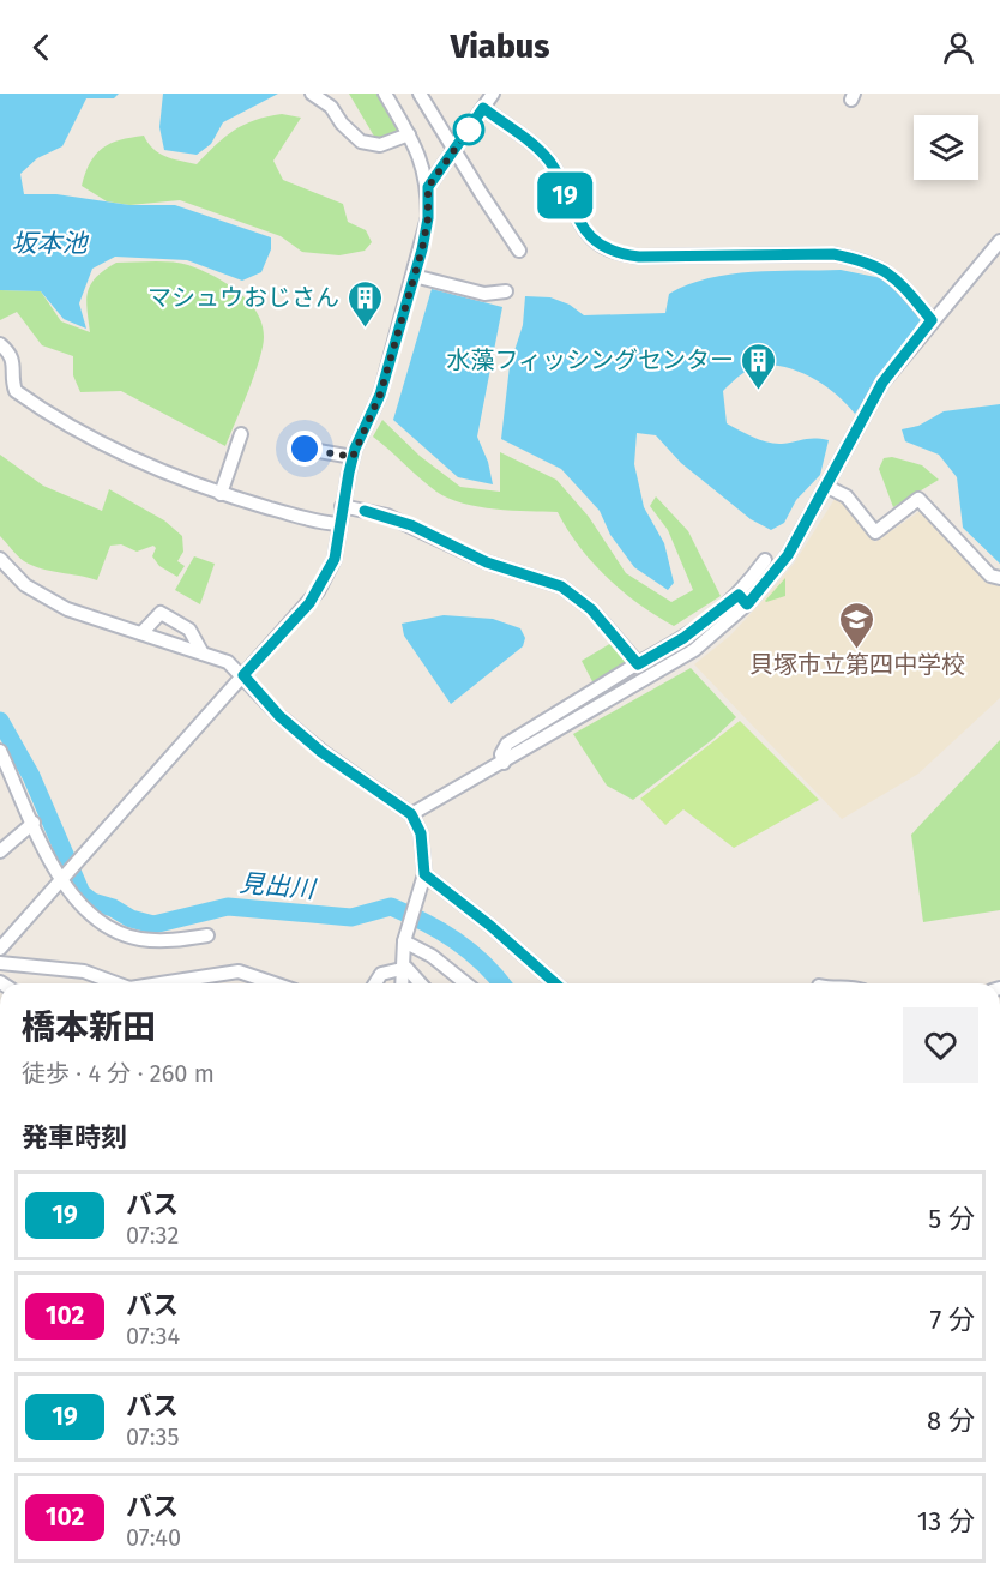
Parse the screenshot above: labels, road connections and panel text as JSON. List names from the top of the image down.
{
  "water": ["坂本池", "見出川"],
  "places": {
    "building": ["マシュウおじさん", "水藻フィッシングセンター"],
    "school or university": ["貝塚市立第四中学校"]
  },
  "lines": ["bus line 19"],
  "page": {
    "header": "Viabus",
    "on_map": "19",
    "heading": [
      ["橋本新田", "徒歩 · 4 分 · 260 m"],
      "発車時刻"
    ],
    "list": [
      {
        "mark": "19",
        "name": "バス",
        "note": "07:32",
        "value": "5 分"
      },
      {
        "mark": "102",
        "name": "バス",
        "note": "07:34",
        "value": "7 分"
      },
      {
        "mark": "19",
        "name": "バス",
        "note": "07:35",
        "value": "8 分"
      },
      {
        "mark": "102",
        "name": "バス",
        "note": "07:40",
        "value": "13 分"
      }
    ]
  }
}
